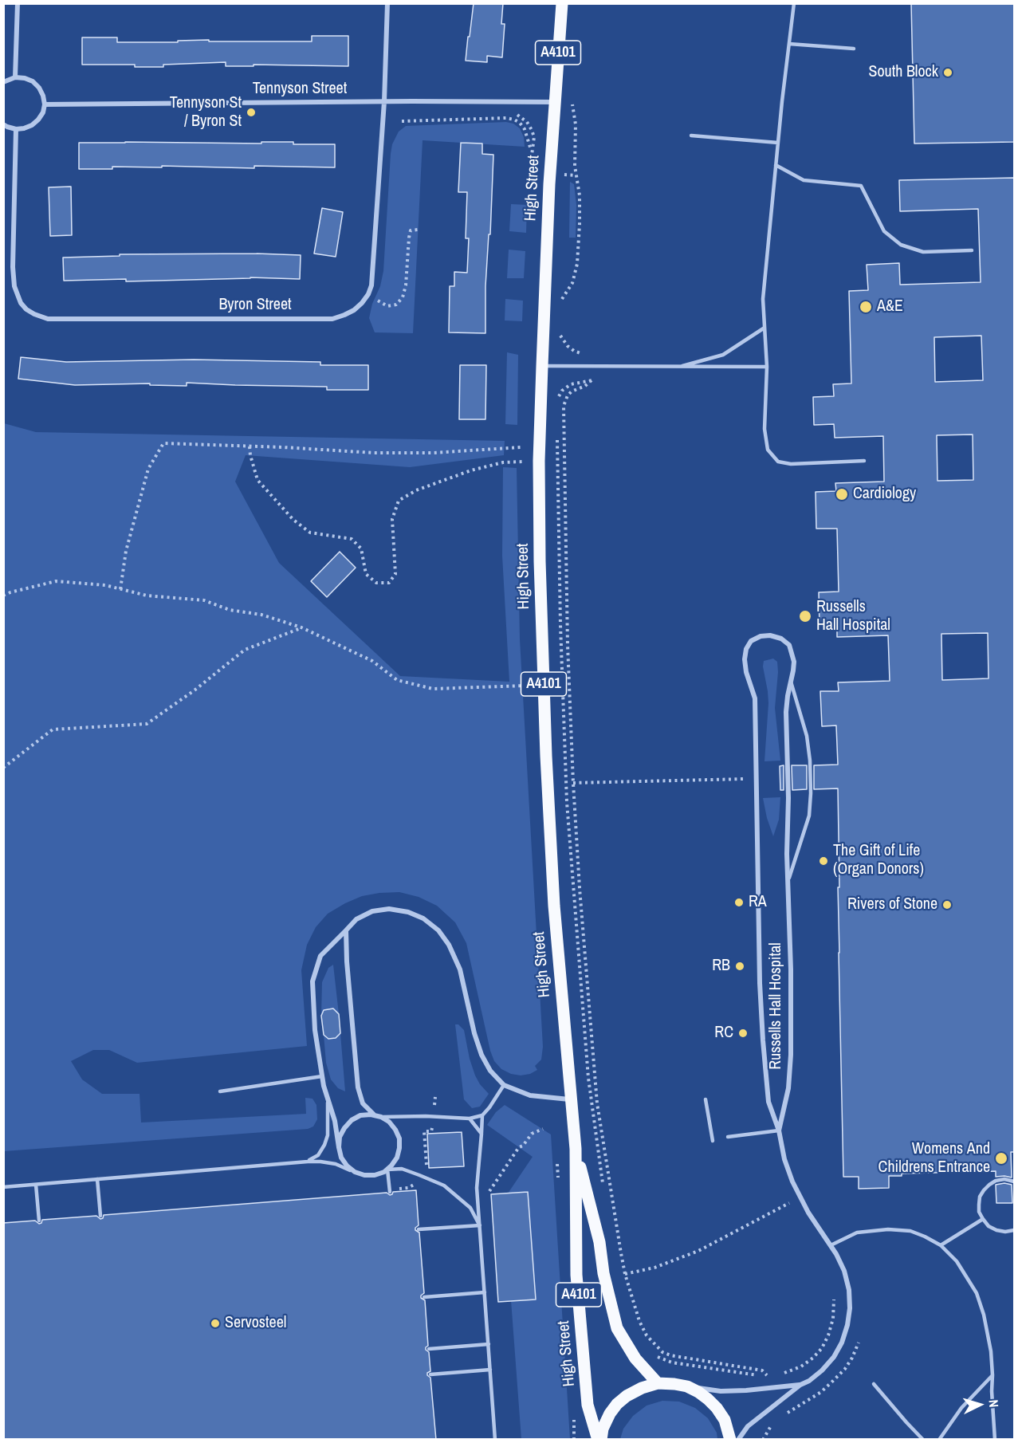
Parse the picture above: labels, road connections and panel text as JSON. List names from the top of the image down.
{
  "streets": {
    "main road": ["A4101", "High Street"],
    "street": ["Tennyson Street", "Byron Street", "Russells Hall Hospital"]
  },
  "crossings": [
    ["A4101", "High Street"],
    ["A4101", "Russells Hall Hospital"],
    ["Tennyson Street", "High Street"]
  ],
  "places": [
    "South Block",
    "Tennyson St / Byron St",
    "A&E",
    "Cardiology",
    "Russells Hall Hospital",
    "The Gift of Life (Organ Donors)",
    "RA",
    "Rivers of Stone",
    "RB",
    "RC",
    "Womens And Childrens Entrance",
    "Servosteel"
  ],
  "north": "right"
}
